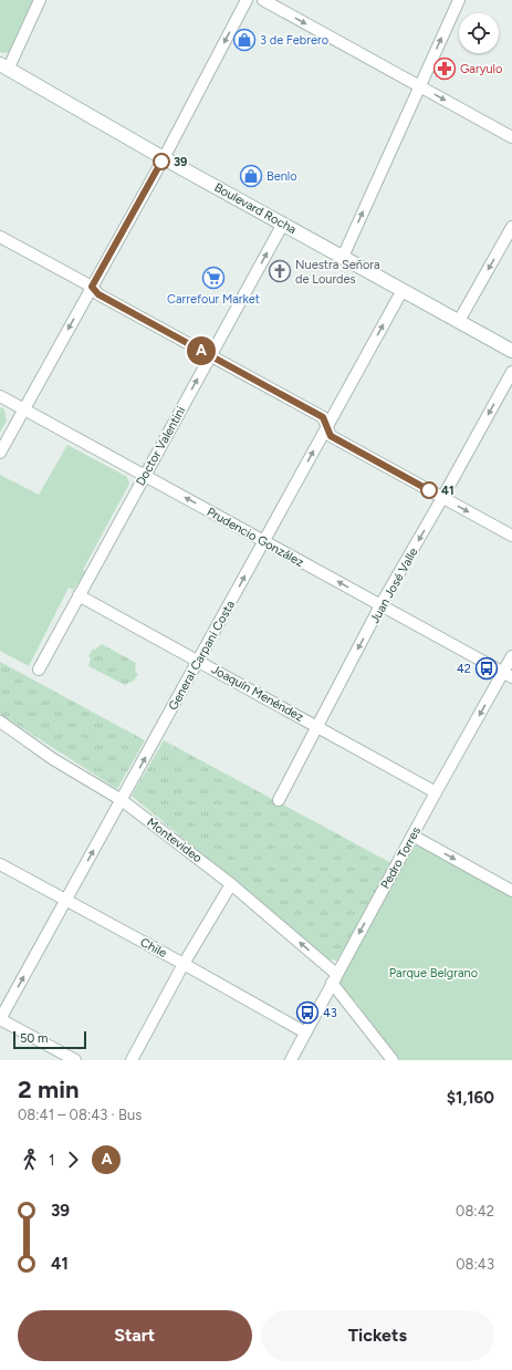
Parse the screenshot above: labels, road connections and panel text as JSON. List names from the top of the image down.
{
  "streets": {
    "main road": ["Boulevard Rocha"],
    "street": [
      "Doctor Valentini",
      "Prudencio González",
      "Juan José Valle",
      "General Carpani Costa",
      "Joaquín Menéndez",
      "Montevideo",
      "Pedro Torres",
      "Chile"
    ]
  },
  "crossings": [
    ["Boulevard Rocha", "Doctor Valentini"],
    ["Boulevard Rocha", "General Carpani Costa"],
    ["Doctor Valentini", "Prudencio González"],
    ["Doctor Valentini", "Joaquín Menéndez"],
    ["Prudencio González", "Juan José Valle"],
    ["Prudencio González", "General Carpani Costa"],
    ["Prudencio González", "Pedro Torres"],
    ["Juan José Valle", "Joaquín Menéndez"],
    ["General Carpani Costa", "Joaquín Menéndez"],
    ["General Carpani Costa", "Montevideo"],
    ["General Carpani Costa", "Chile"],
    ["Joaquín Menéndez", "Pedro Torres"],
    ["Montevideo", "Pedro Torres"],
    ["Pedro Torres", "Chile"]
  ],
  "one_way": [
    "Doctor Valentini",
    "Prudencio González",
    "Juan José Valle",
    "General Carpani Costa",
    "Pedro Torres"
  ],
  "parks": ["Parque Belgrano"],
  "places": {
    "shop": ["3 de Febrero", "Benlo"],
    "pharmacy": ["Garyulo"],
    "other": ["39", "41"],
    "church": ["Nuestra Señora de Lourdes"],
    "supermarket": ["Carrefour Market"],
    "bus stop": ["42", "43"]
  },
  "lines": ["bus line A"],
  "scale_bar": "50 m",
  "page": {
    "on_map": "A",
    "scale": "50 m",
    "heading": ["2 min", "08:41 – 08:43 · Bus", "$1,160"],
    "legs": ["1", "A"],
    "list": [
      {
        "name": "39",
        "value": "08:42"
      },
      {
        "name": "41",
        "value": "08:43"
      }
    ],
    "buttons": ["Start", "Tickets"]
  }
}
